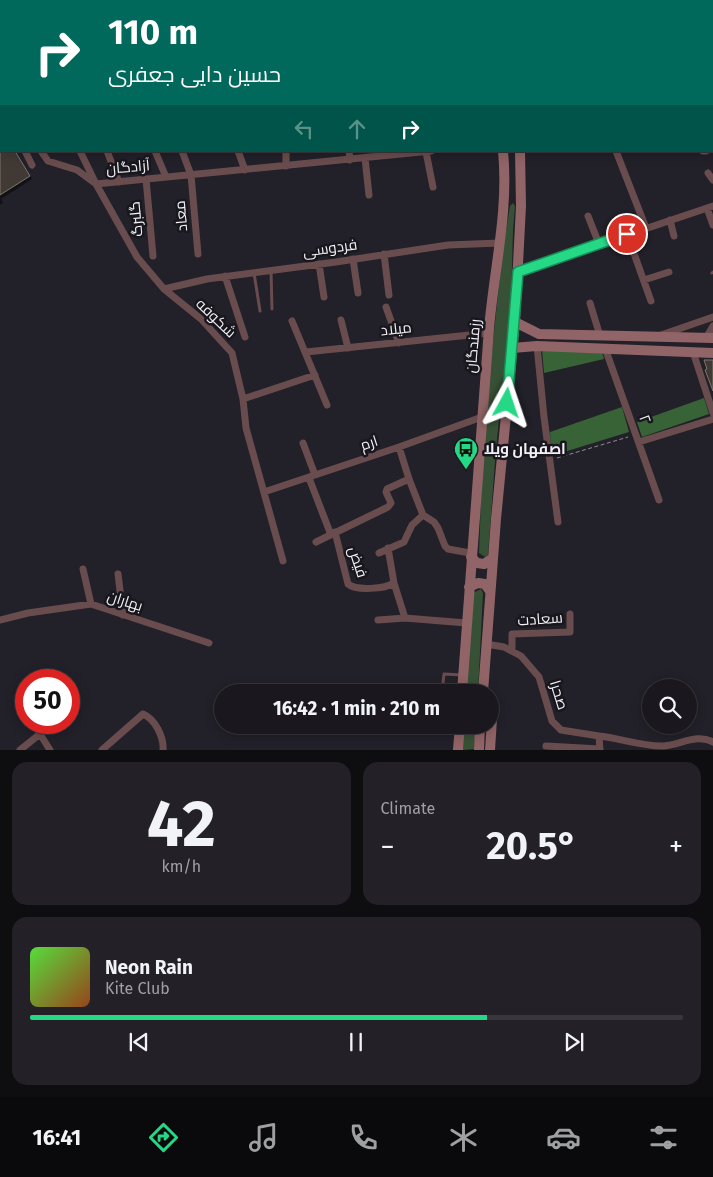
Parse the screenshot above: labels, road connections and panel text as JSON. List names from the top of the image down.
{
  "streets": {
    "main road": ["رزمندگان"],
    "street": [
      "آزادگان",
      "معاد",
      "گلبرگ",
      "فردوسی",
      "شکوفه",
      "میلاد",
      "۲",
      "ارم",
      "فیض",
      "بهاران",
      "سعادت",
      "صحرا"
    ]
  },
  "crossings": [
    ["آزادگان", "معاد"],
    ["آزادگان", "گلبرگ"],
    ["آزادگان", "شکوفه"],
    ["فردوسی", "شکوفه"],
    ["فردوسی", "رزمندگان"],
    ["شکوفه", "ارم"],
    ["میلاد", "رزمندگان"],
    ["رزمندگان", "ارم"],
    ["سعادت", "صحرا"]
  ],
  "places": {
    "bus stop": ["اصفهان ویلا"]
  },
  "page": {
    "turn": ["110 m", "حسین دایی جعفری"],
    "limit": "50",
    "trip": "16:42 · 1 min · 210 m",
    "tile": [
      ["42", "km/h"],
      "Climate"
    ],
    "heat": ["−", "20.5°", "+"],
    "song": ["Neon Rain", "Kite Club"],
    "tabs": "16:41"
  }
}
